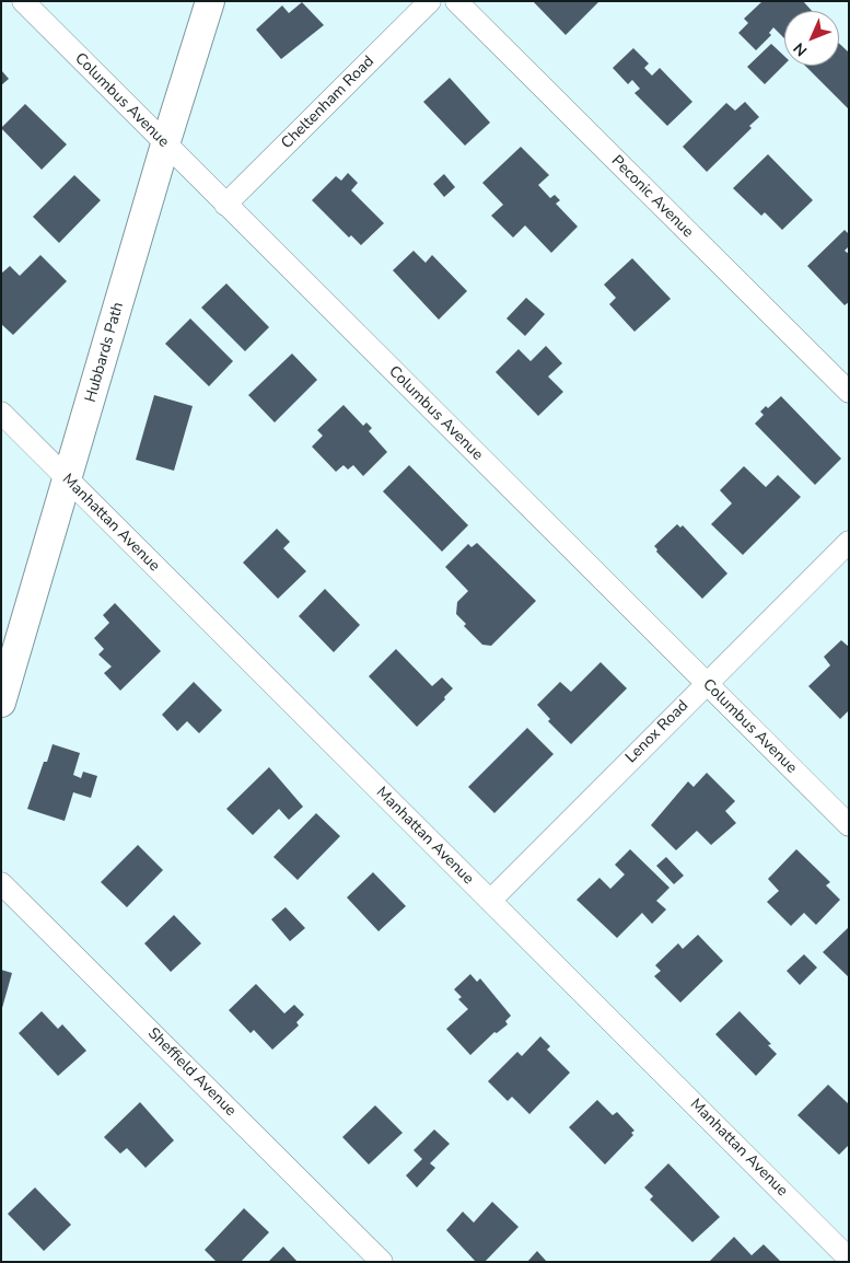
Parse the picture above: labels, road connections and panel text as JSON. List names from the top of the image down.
{
  "streets": {
    "street": [
      "Columbus Avenue",
      "Cheltenham Road",
      "Peconic Avenue",
      "Hubbards Path",
      "Manhattan Avenue",
      "Lenox Road",
      "Sheffield Avenue"
    ]
  },
  "crossings": [
    ["Columbus Avenue", "Cheltenham Road"],
    ["Columbus Avenue", "Hubbards Path"],
    ["Columbus Avenue", "Lenox Road"],
    ["Hubbards Path", "Manhattan Avenue"],
    ["Manhattan Avenue", "Lenox Road"]
  ],
  "north": "bottom left"
}
